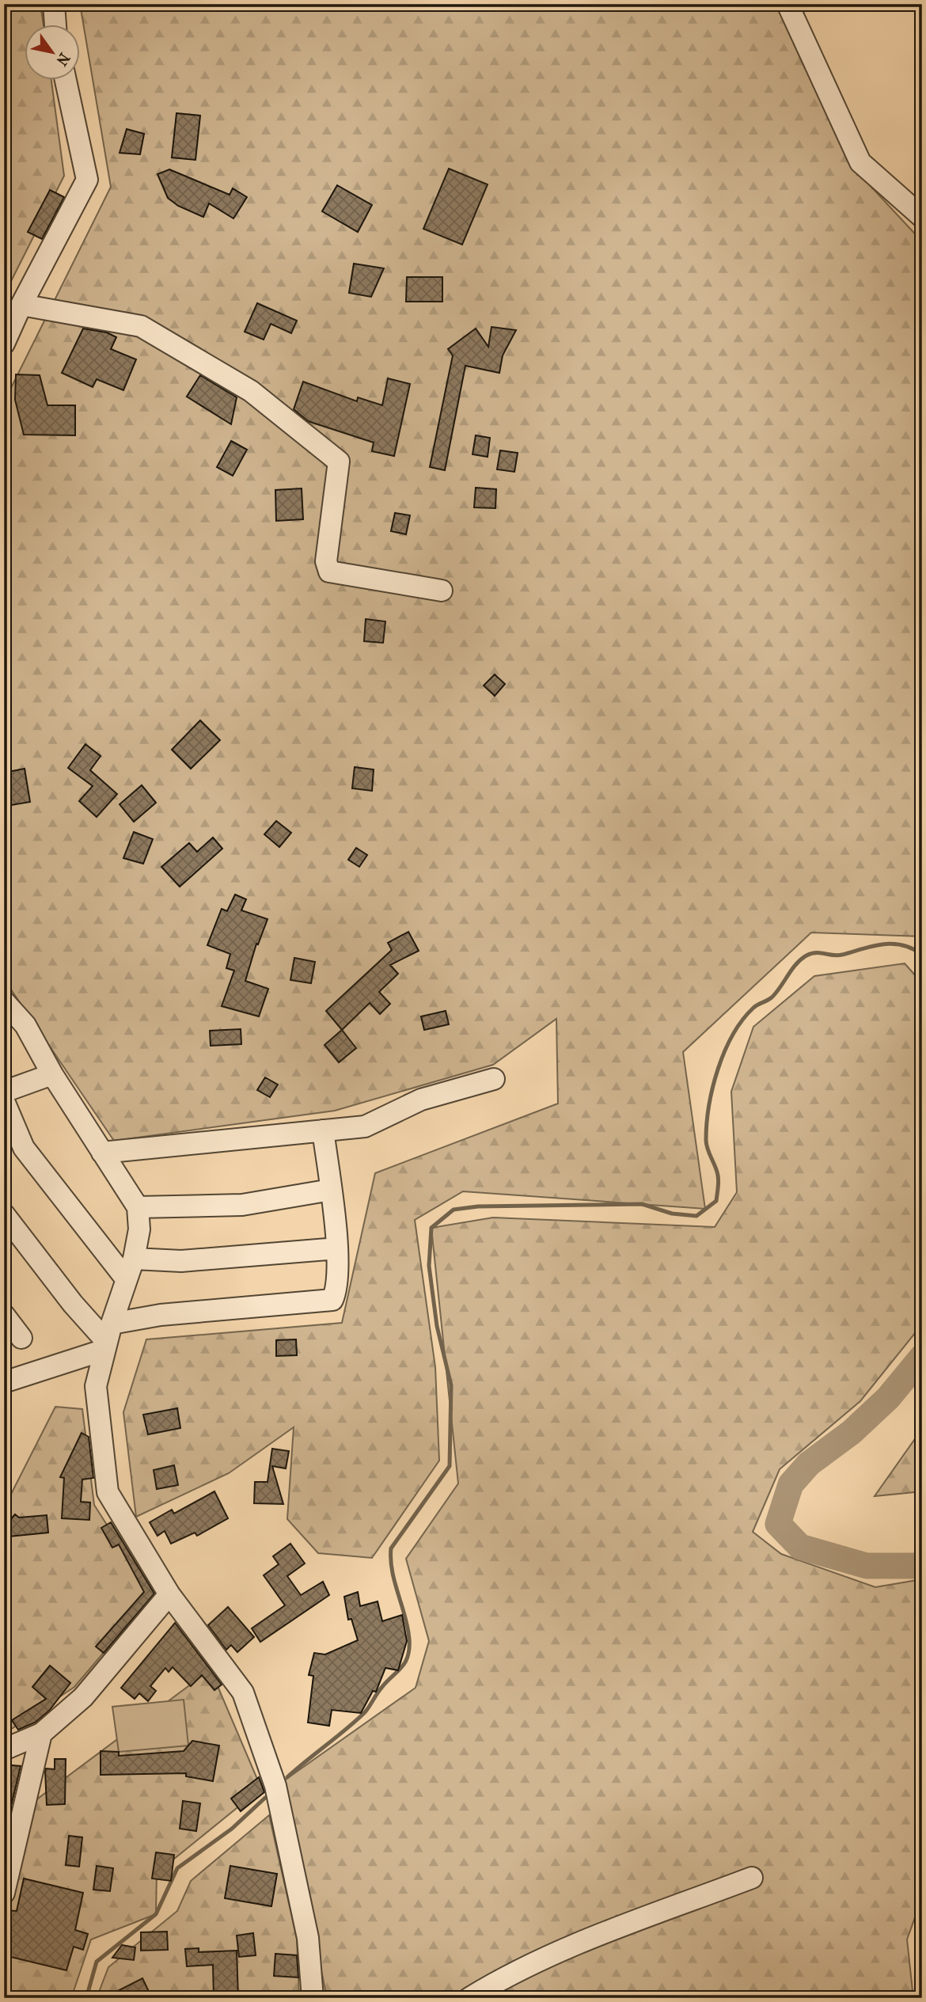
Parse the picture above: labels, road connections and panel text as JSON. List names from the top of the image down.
{
  "north": "bottom right"
}
